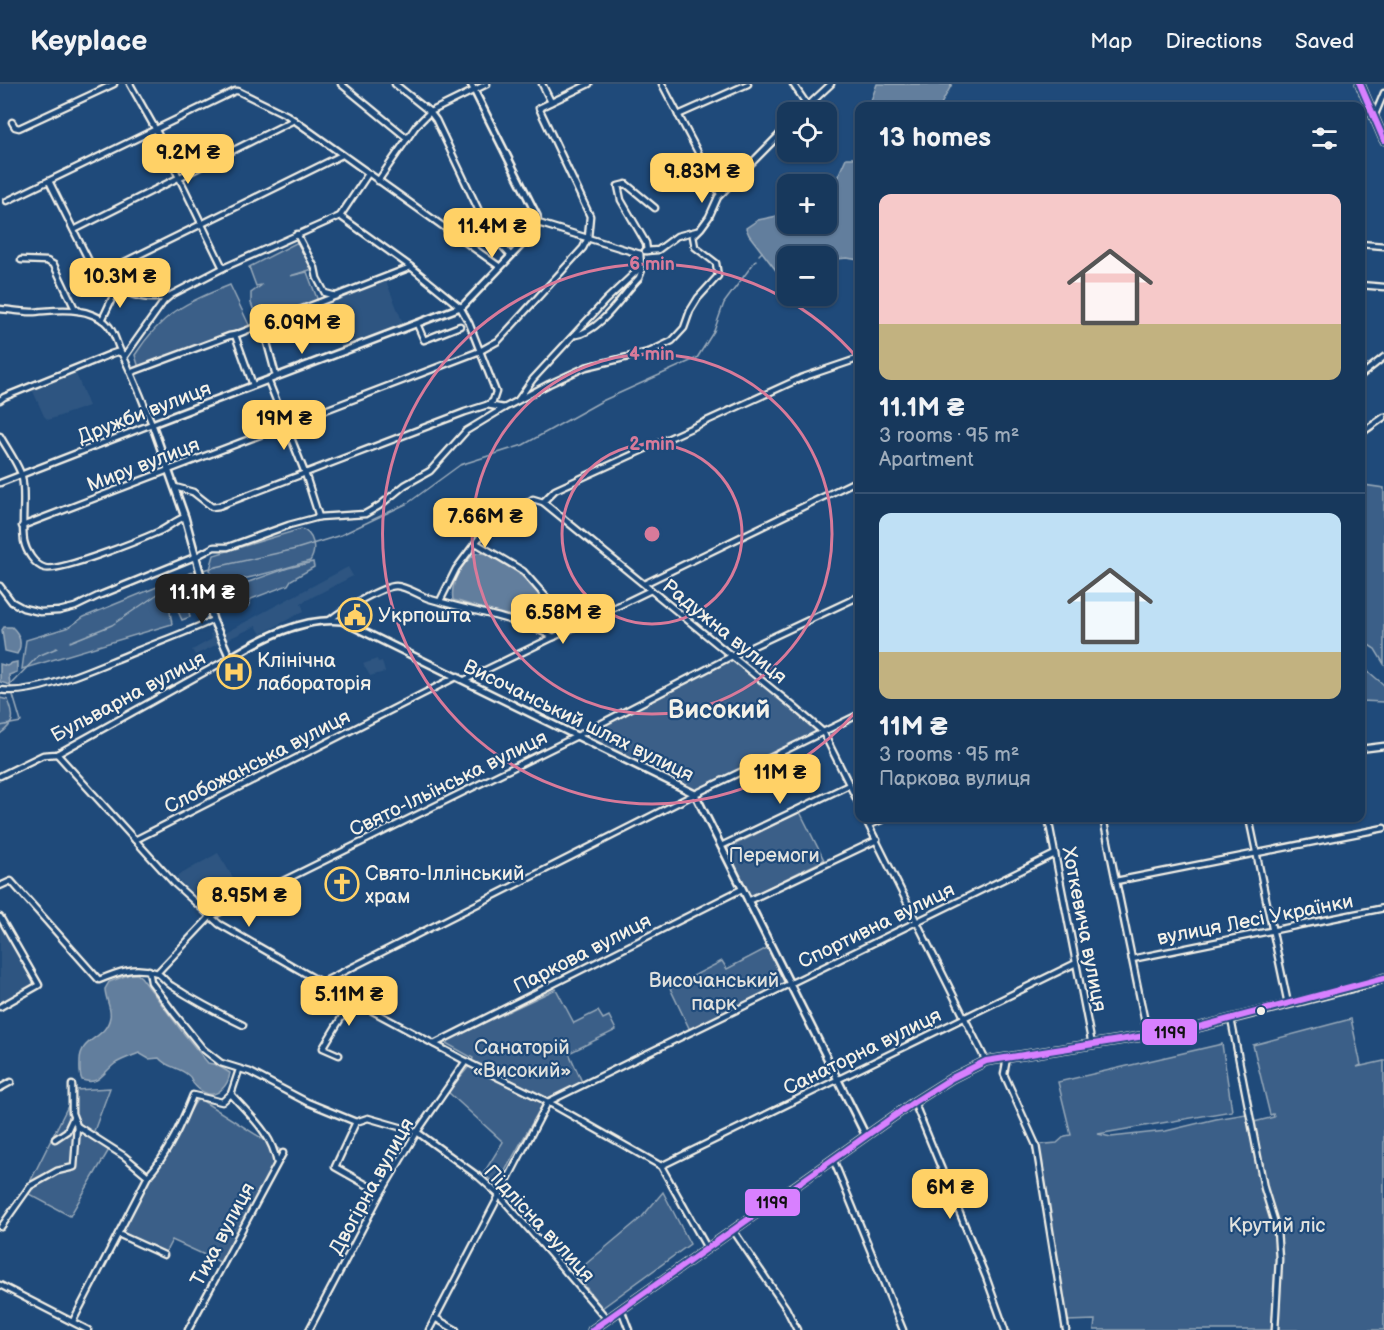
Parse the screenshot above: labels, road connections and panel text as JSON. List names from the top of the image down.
{
  "streets": {
    "street": [
      "Дружби вулиця",
      "Миру вулиця",
      "Радужна вулиця",
      "Бульварна вулиця",
      "Височанський шлях вулиця",
      "Слобожанська вулиця",
      "Свято-Ільїнська вулиця",
      "вулиця Лесі Українки",
      "Спортивна вулиця",
      "Хоткевича вулиця",
      "Паркова вулиця",
      "Санаторна вулиця",
      "Двогірна вулиця",
      "Підлісна вулиця",
      "Тиха вулиця"
    ]
  },
  "crossings": [
    ["Радужна вулиця", "Свято-Ільїнська вулиця"],
    ["Бульварна вулиця", "Височанський шлях вулиця"],
    ["Височанський шлях вулиця", "Слобожанська вулиця"],
    ["Височанський шлях вулиця", "Свято-Ільїнська вулиця"],
    ["Височанський шлях вулиця", "Спортивна вулиця"],
    ["Височанський шлях вулиця", "Паркова вулиця"],
    ["Височанський шлях вулиця", "Санаторна вулиця"],
    ["Спортивна вулиця", "Хоткевича вулиця"],
    ["Хоткевича вулиця", "Санаторна вулиця"],
    ["Двогірна вулиця", "Підлісна вулиця"]
  ],
  "districts": ["Високий"],
  "parks": [
    "Перемоги",
    "Височанський парк",
    "Санаторій «Високий»",
    "Крутий ліс"
  ],
  "places": {
    "public building": ["Укрпошта"],
    "hospital": ["Клінічна лабораторія"],
    "church": ["Свято-Іллінський храм"]
  },
  "lines": ["transit line 1199"],
  "page": {
    "header": "Keyplace",
    "nav": ["Map", "Directions", "Saved"],
    "map_buttons": ["+", "−"],
    "heading": "13 homes",
    "price": [
      "9.2M ₴",
      "9.83M ₴",
      "11.4M ₴",
      "10.3M ₴",
      "6.09M ₴",
      "19M ₴",
      "7.66M ₴",
      "11.1M ₴",
      "6.58M ₴",
      "11M ₴",
      "8.95M ₴",
      "5.11M ₴",
      "6M ₴"
    ],
    "list": [
      {
        "name": "11.1M ₴",
        "note": "3 rooms · 95 m² · Apartment"
      },
      {
        "name": "11M ₴",
        "note": "3 rooms · 95 m² · Паркова вулиця"
      }
    ]
  },
  "rings": ["6 min", "4 min", "2 min"]
}
